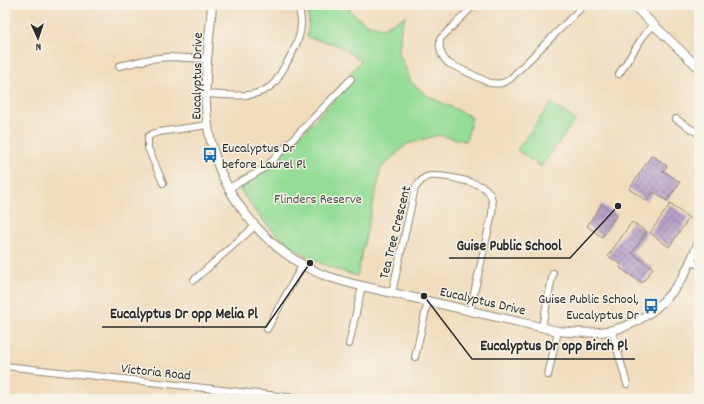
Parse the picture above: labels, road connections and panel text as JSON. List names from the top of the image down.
{
  "streets": {
    "street": ["Eucalyptus Drive", "Tea Tree Crescent", "Victoria Road"]
  },
  "crossings": [
    ["Eucalyptus Drive", "Tea Tree Crescent"]
  ],
  "parks": ["Flinders Reserve"],
  "places": {
    "bus stop": ["Eucalyptus Dr before Laurel Pl", "Guise Public School, Eucalyptus Dr"],
    "other": ["Guise Public School", "Eucalyptus Dr opp Melia Pl", "Eucalyptus Dr opp Birch Pl"]
  },
  "north": "bottom"
}
